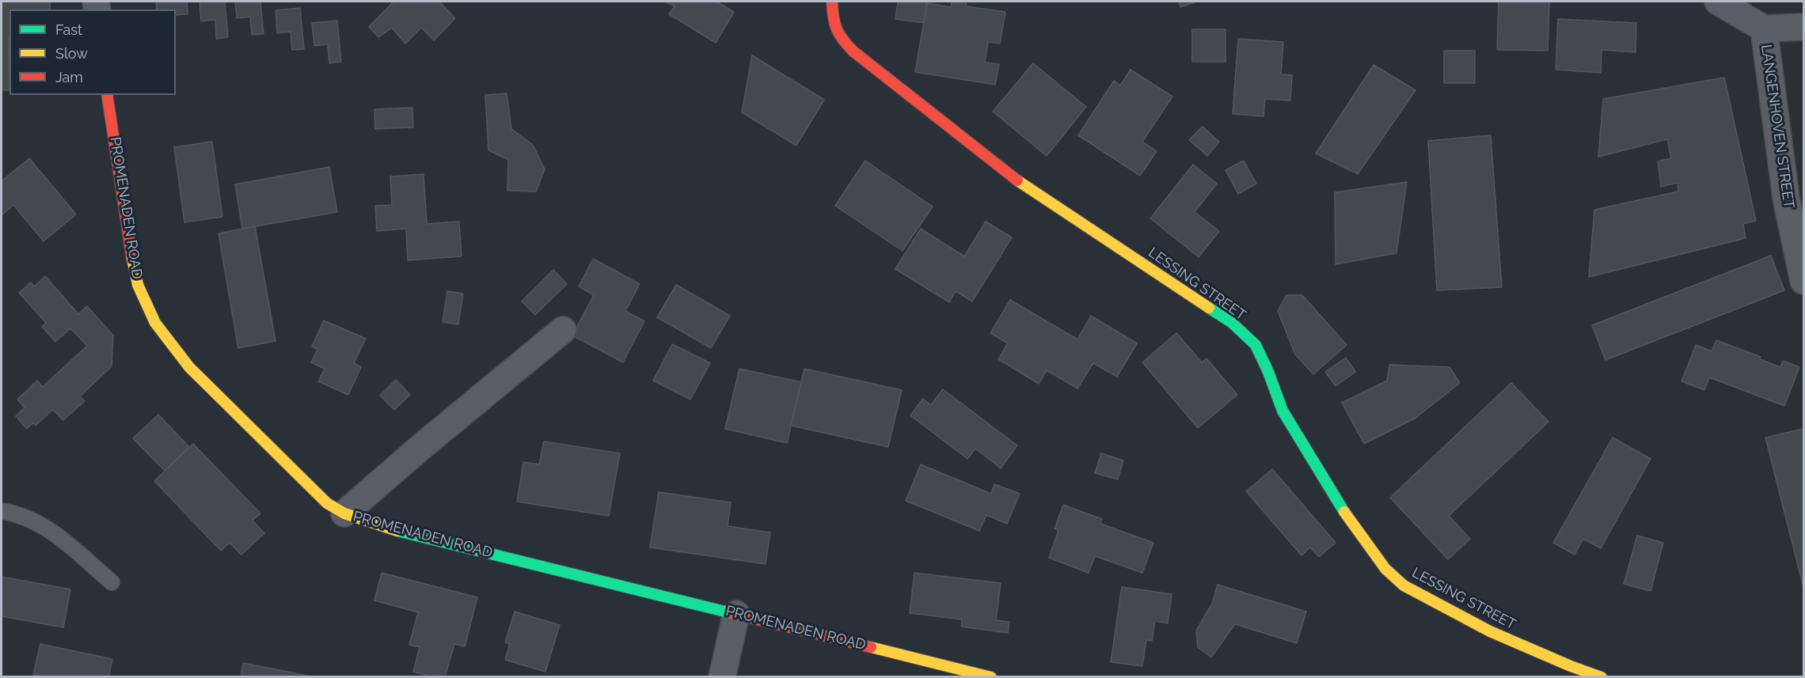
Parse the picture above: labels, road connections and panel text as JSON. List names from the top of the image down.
{
  "streets": {
    "street": ["LANGENHOVEN STREET", "PROMENADEN ROAD", "LESSING STREET"]
  },
  "legend": ["Fast", "Slow", "Jam"]
}
